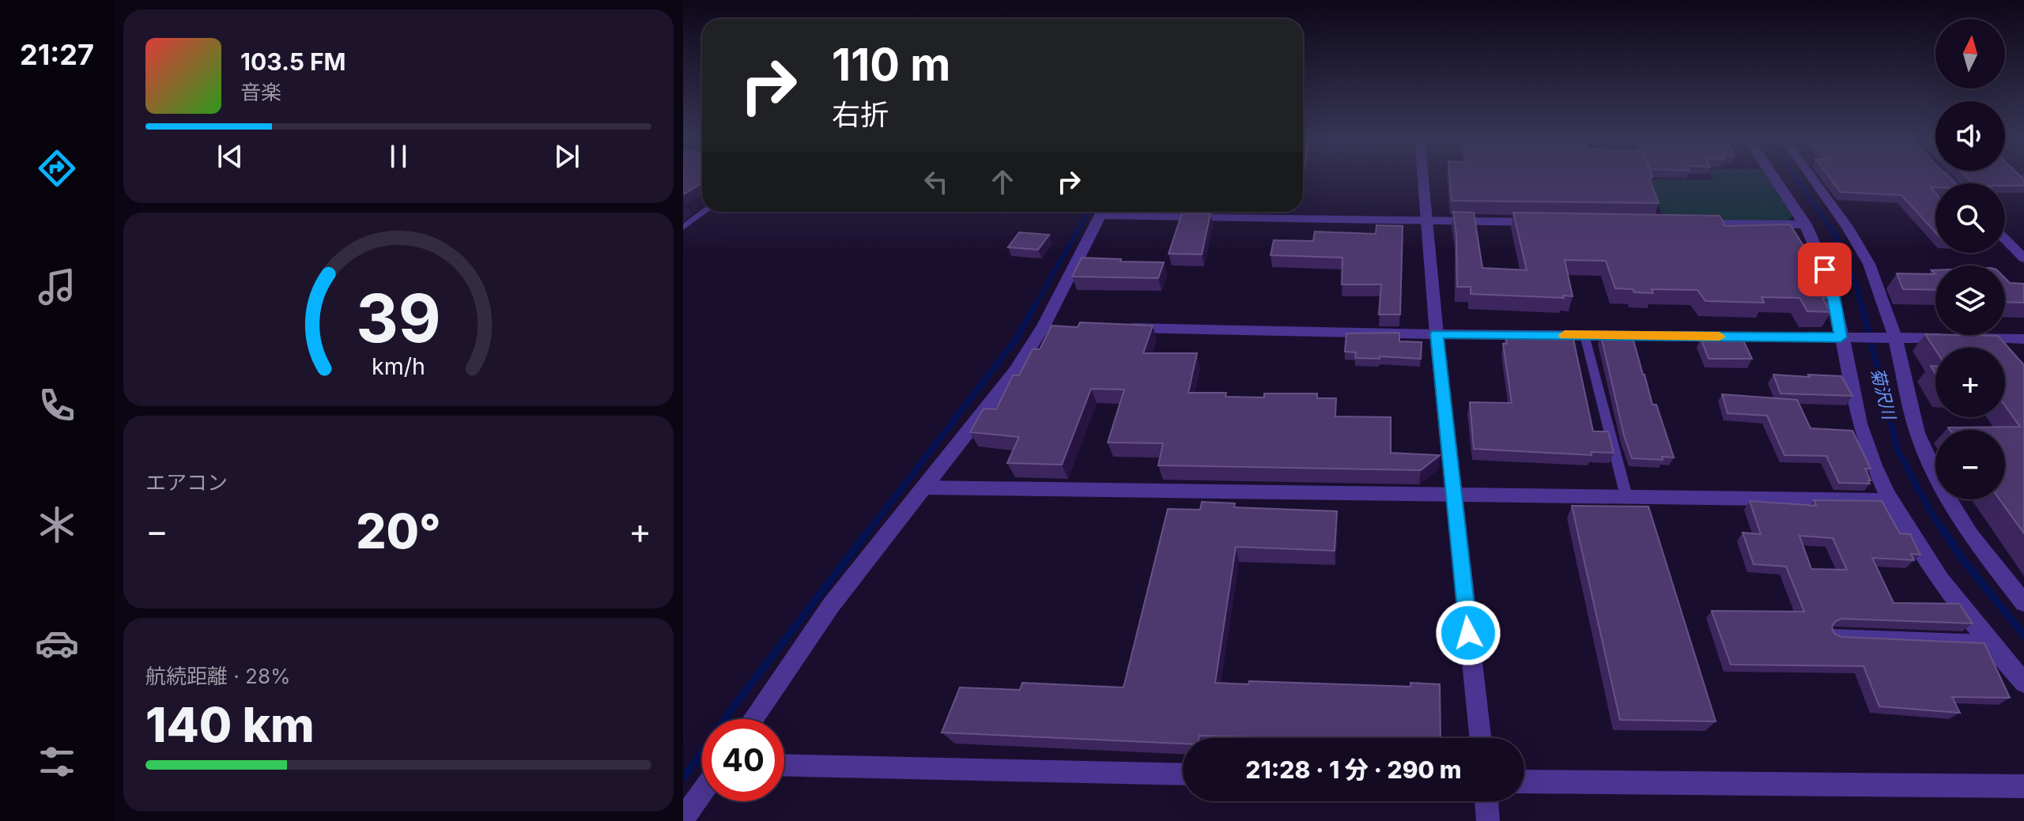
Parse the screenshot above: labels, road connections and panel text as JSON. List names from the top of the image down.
{
  "water": ["菊沢川"],
  "north": "top",
  "page": {
    "tabs": "21:27",
    "map_buttons": ["+", "−"],
    "turn": ["110 m", "右折"],
    "song": ["103.5 FM", "音楽"],
    "tile": [
      "エアコン",
      ["航続距離 · 28%", "140 km"]
    ],
    "heat": ["−", "20°", "+"],
    "limit": "40",
    "trip": "21:28 · 1 分 · 290 m",
    "gauge": ["39", "km/h"]
  }
}
